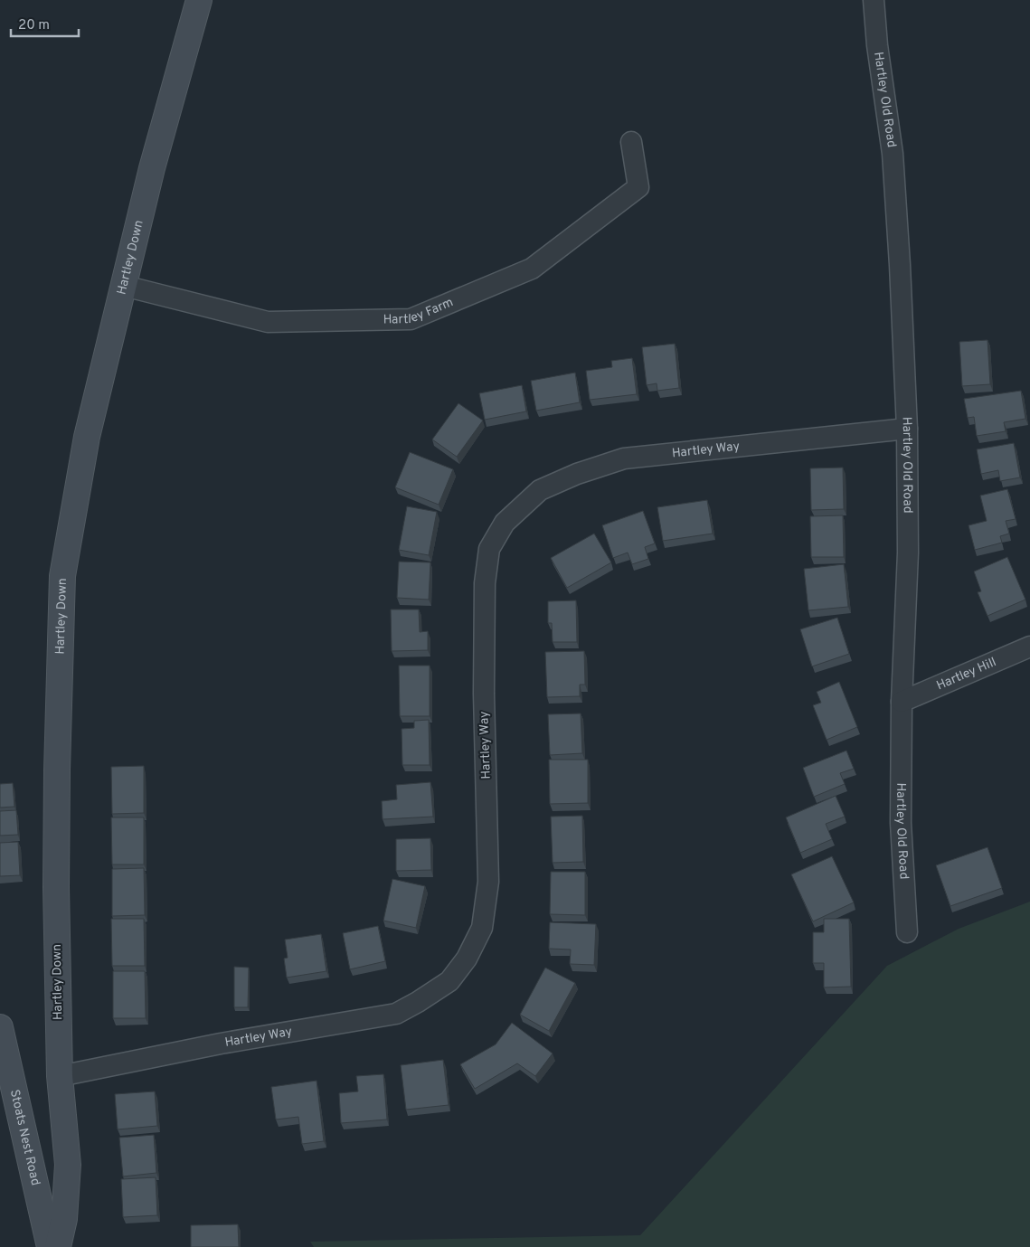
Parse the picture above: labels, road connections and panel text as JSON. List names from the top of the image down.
{
  "streets": {
    "street": [
      "Hartley Old Road",
      "Hartley Down",
      "Hartley Farm",
      "Hartley Way",
      "Hartley Hill",
      "Stoats Nest Road"
    ]
  },
  "crossings": [
    ["Hartley Old Road", "Hartley Way"],
    ["Hartley Old Road", "Hartley Hill"],
    ["Hartley Down", "Hartley Farm"],
    ["Hartley Down", "Hartley Way"]
  ],
  "scale_bar": "20 m"
}
